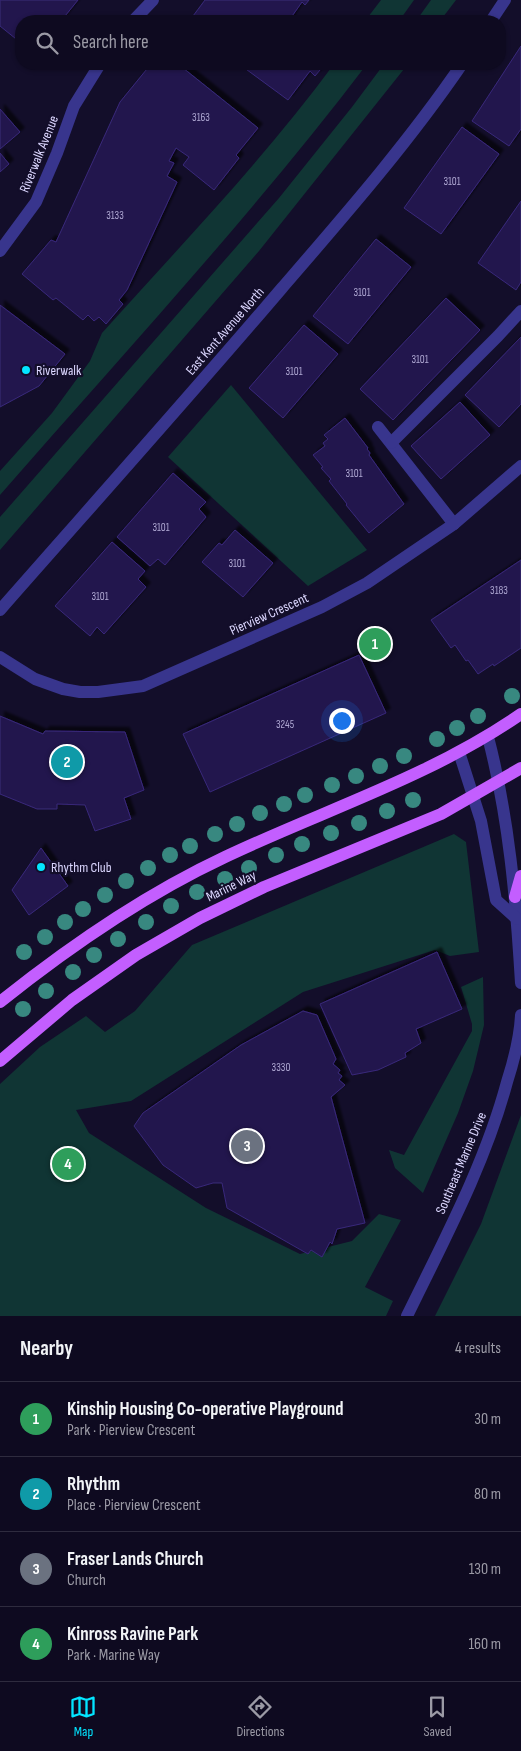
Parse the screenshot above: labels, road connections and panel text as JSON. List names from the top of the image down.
{
  "streets": {
    "main road": ["Marine Way"],
    "street": [
      "Riverwalk Avenue",
      "East Kent Avenue North",
      "Pierview Crescent",
      "Southeast Marine Drive"
    ]
  },
  "places": ["Riverwalk", "Rhythm Club"],
  "house_numbers": [
    "3163",
    "3101",
    "3133",
    "3101",
    "3101",
    "3101",
    "3101",
    "3101",
    "3101",
    "3183",
    "3101",
    "3245",
    "3330"
  ],
  "page": {
    "search": "Search here",
    "pins": [
      "1",
      "2",
      "3",
      "4"
    ],
    "heading": ["Nearby", "4 results"],
    "list": [
      {
        "mark": "1",
        "name": "Kinship Housing Co-operative Playground",
        "note": "Park · Pierview Crescent",
        "value": "30 m"
      },
      {
        "mark": "2",
        "name": "Rhythm",
        "note": "Place · Pierview Crescent",
        "value": "80 m"
      },
      {
        "mark": "3",
        "name": "Fraser Lands Church",
        "note": "Church",
        "value": "130 m"
      },
      {
        "mark": "4",
        "name": "Kinross Ravine Park",
        "note": "Park · Marine Way",
        "value": "160 m"
      }
    ],
    "nav": ["Map", "Directions", "Saved"]
  }
}
